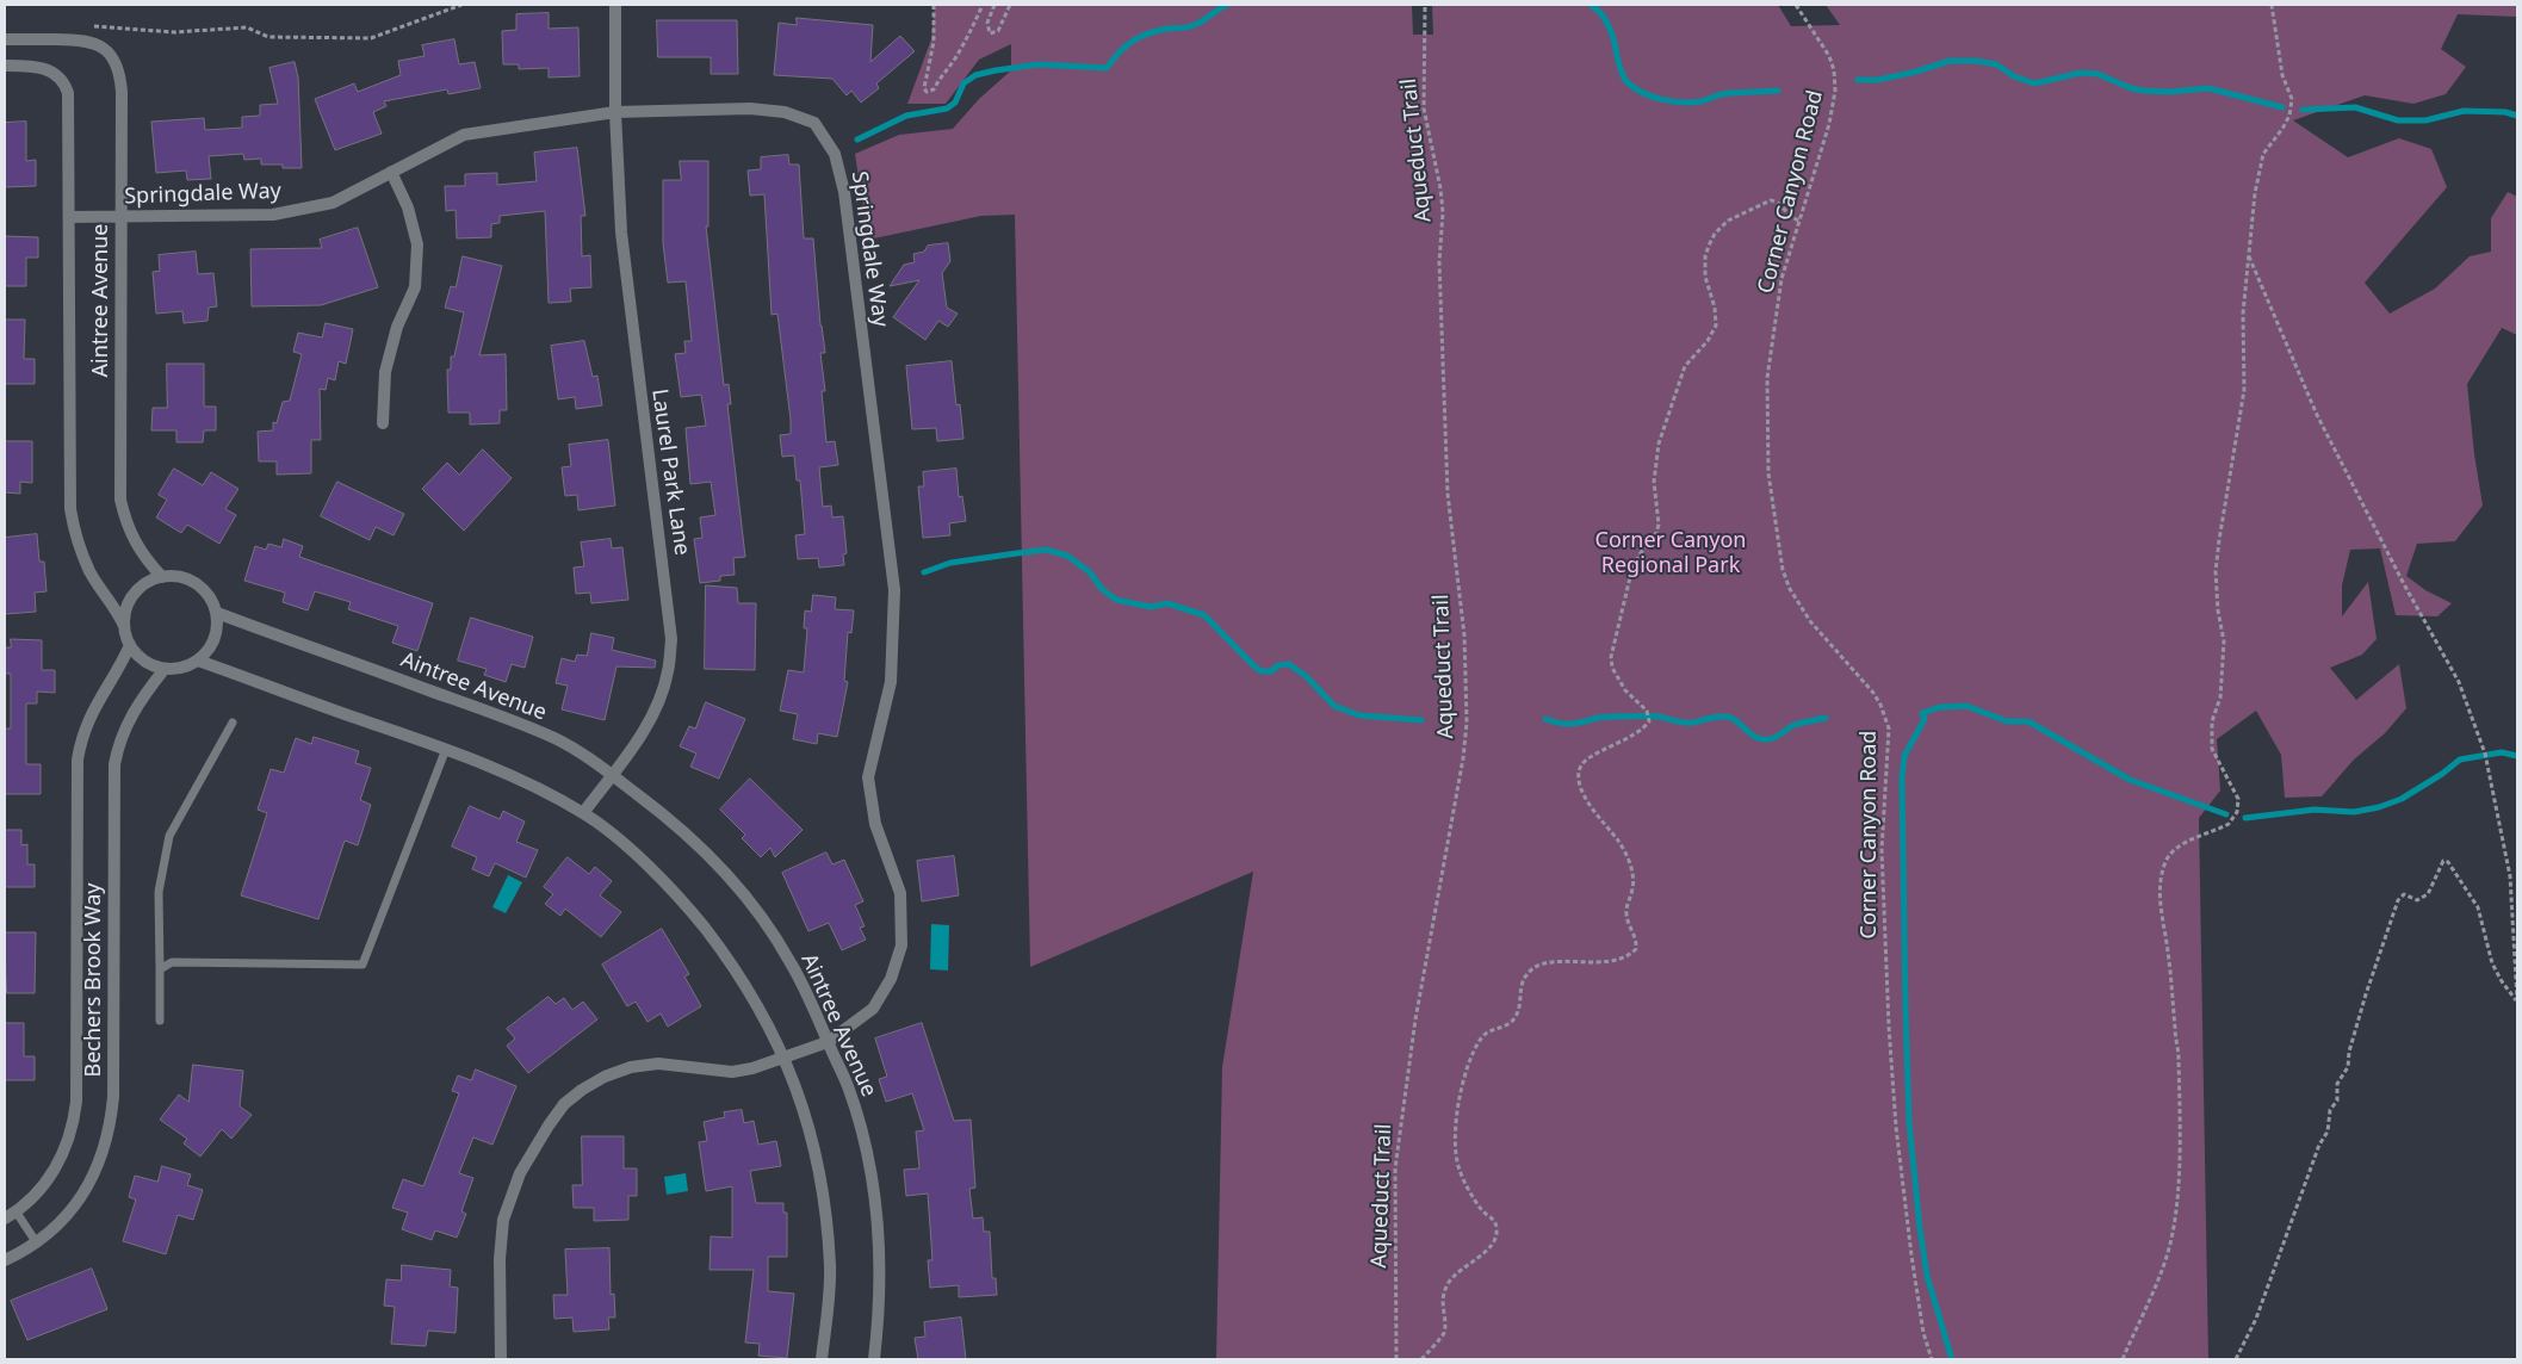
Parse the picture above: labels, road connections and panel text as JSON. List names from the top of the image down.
{
  "streets": {
    "street": [
      "Springdale Way",
      "Aintree Avenue",
      "Laurel Park Lane",
      "Bechers Brook Way"
    ],
    "path": ["Aqueduct Trail", "Corner Canyon Road"]
  },
  "crossings": [
    ["Springdale Way", "Aintree Avenue"],
    ["Springdale Way", "Laurel Park Lane"],
    ["Aintree Avenue", "Laurel Park Lane"],
    ["Aintree Avenue", "Bechers Brook Way"]
  ],
  "parks": ["Corner Canyon Regional Park"]
}
